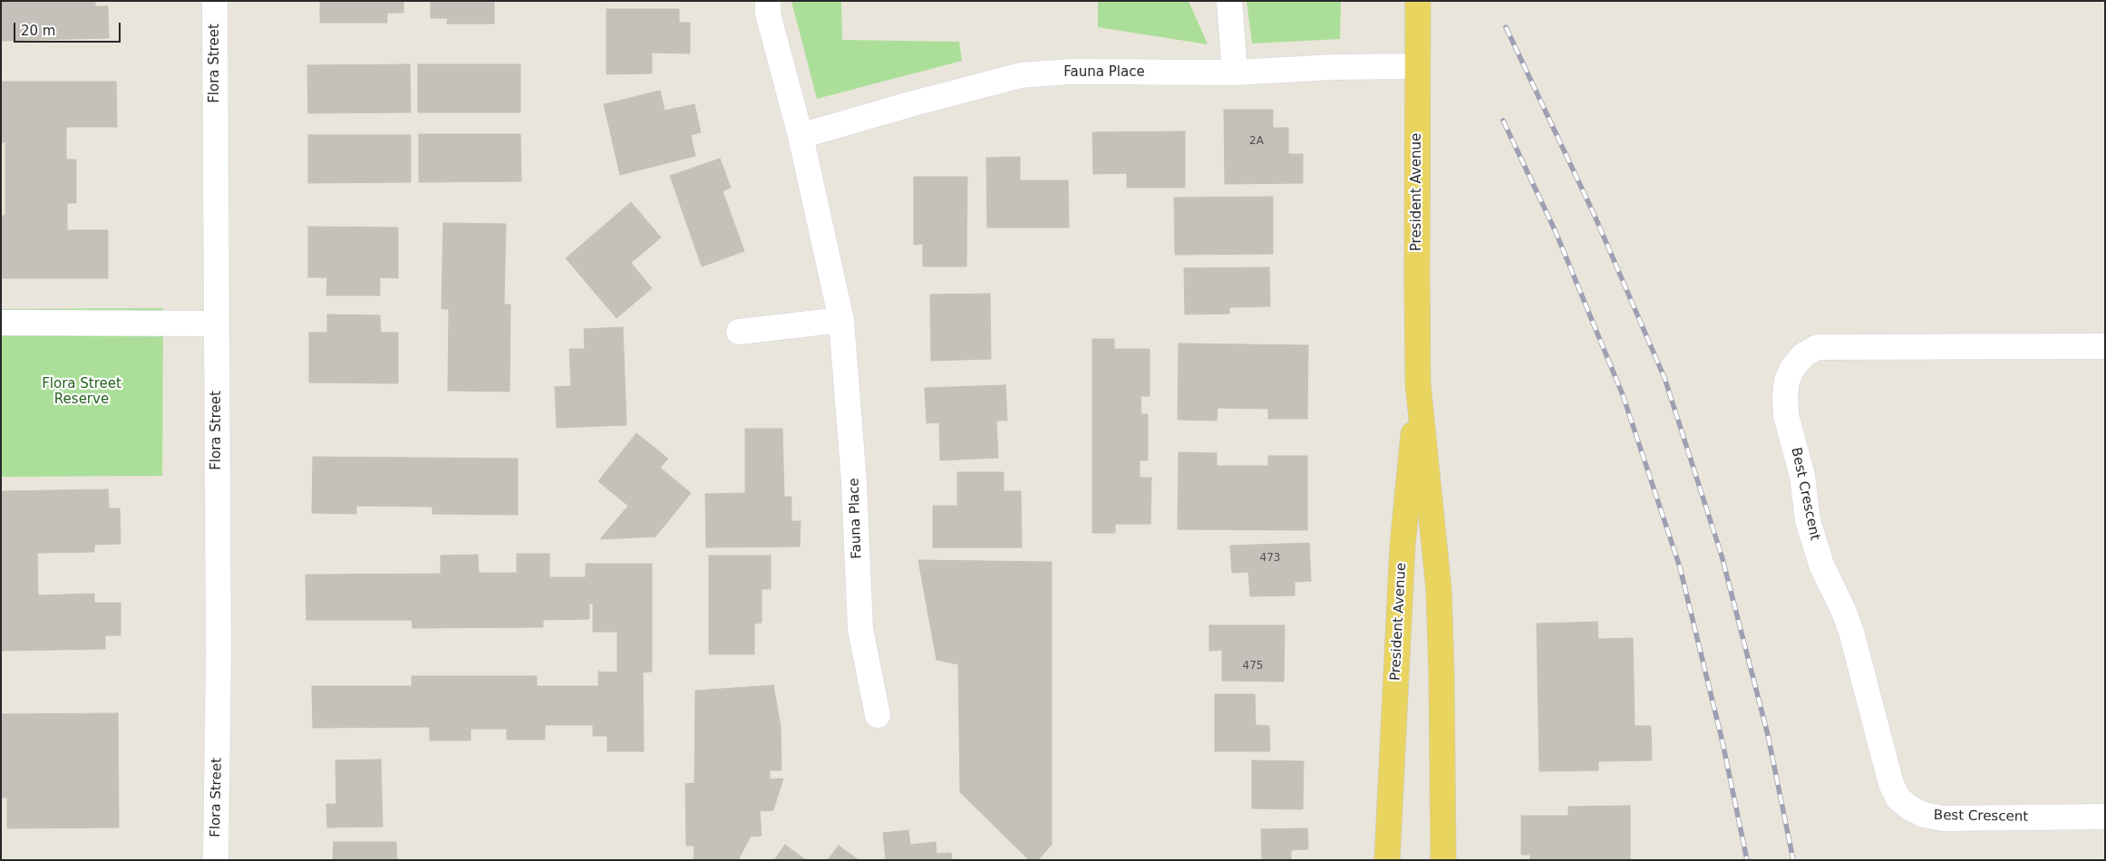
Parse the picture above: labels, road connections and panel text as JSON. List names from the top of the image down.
{
  "streets": {
    "main road": ["President Avenue"],
    "street": ["Flora Street", "Fauna Place", "Best Crescent"]
  },
  "crossings": [
    ["Fauna Place", "President Avenue"]
  ],
  "parks": ["Flora Street Reserve"],
  "house_numbers": ["2A", "473", "475"],
  "scale_bar": "20 m"
}
